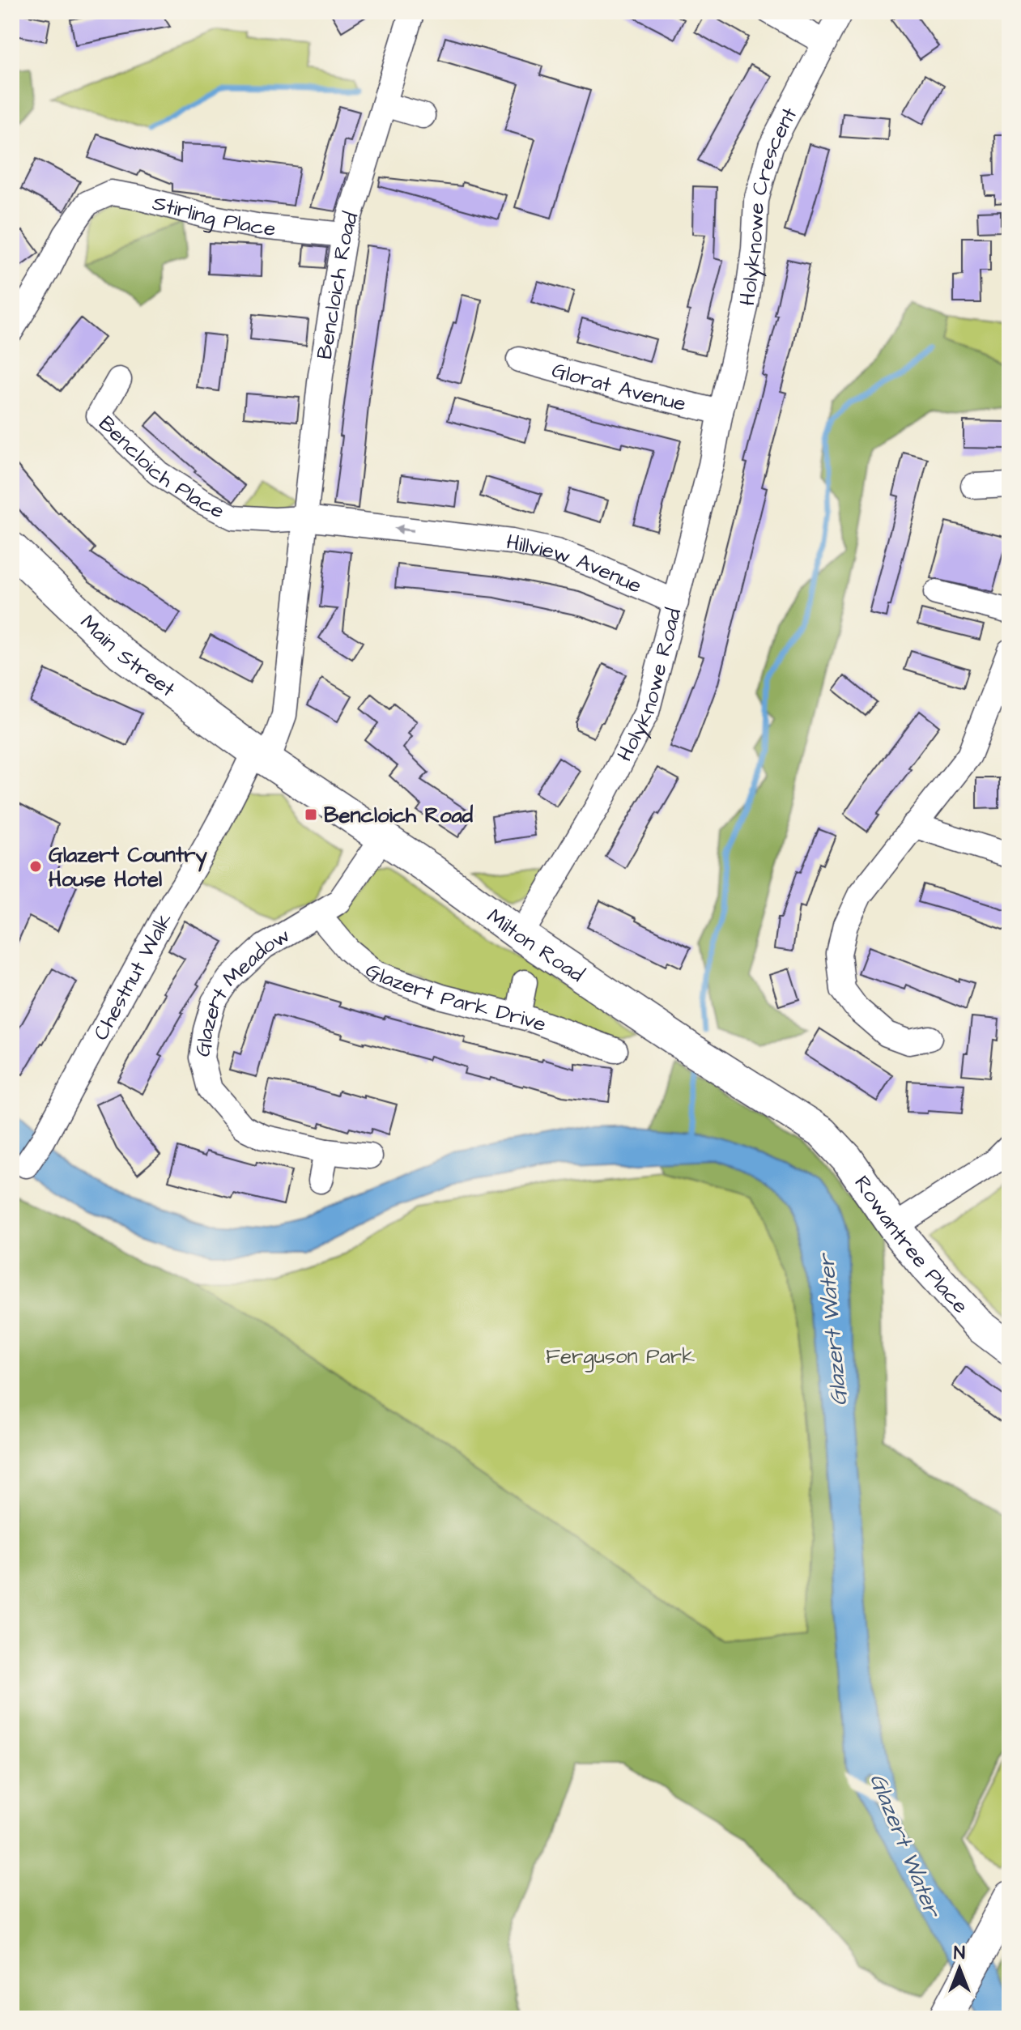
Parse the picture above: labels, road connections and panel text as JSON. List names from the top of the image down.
{
  "streets": {
    "main road": ["Main Street", "Milton Road", "Rowantree Place"],
    "street": [
      "Holyknowe Crescent",
      "Stirling Place",
      "Bencloich Road",
      "Glorat Avenue",
      "Bencloich Place",
      "Hillview Avenue",
      "Holyknowe Road",
      "Chestnut Walk",
      "Glazert Park Drive",
      "Glazert Meadow"
    ]
  },
  "crossings": [
    ["Holyknowe Crescent", "Glorat Avenue"],
    ["Holyknowe Crescent", "Holyknowe Road"],
    ["Stirling Place", "Bencloich Road"],
    ["Bencloich Road", "Bencloich Place"],
    ["Bencloich Road", "Hillview Avenue"],
    ["Bencloich Road", "Main Street"],
    ["Bencloich Road", "Milton Road"],
    ["Bencloich Road", "Chestnut Walk"],
    ["Glorat Avenue", "Holyknowe Road"],
    ["Bencloich Place", "Hillview Avenue"],
    ["Hillview Avenue", "Holyknowe Road"],
    ["Main Street", "Milton Road"],
    ["Main Street", "Chestnut Walk"],
    ["Holyknowe Road", "Milton Road"],
    ["Milton Road", "Chestnut Walk"],
    ["Milton Road", "Glazert Meadow"],
    ["Milton Road", "Rowantree Place"],
    ["Glazert Park Drive", "Glazert Meadow"]
  ],
  "one_way": ["Hillview Avenue"],
  "water": ["Glazert Water"],
  "parks": ["Ferguson Park"],
  "places": {
    "transit": ["Bencloich Road"],
    "other": ["Glazert Country House Hotel"]
  },
  "north": "top"
}
